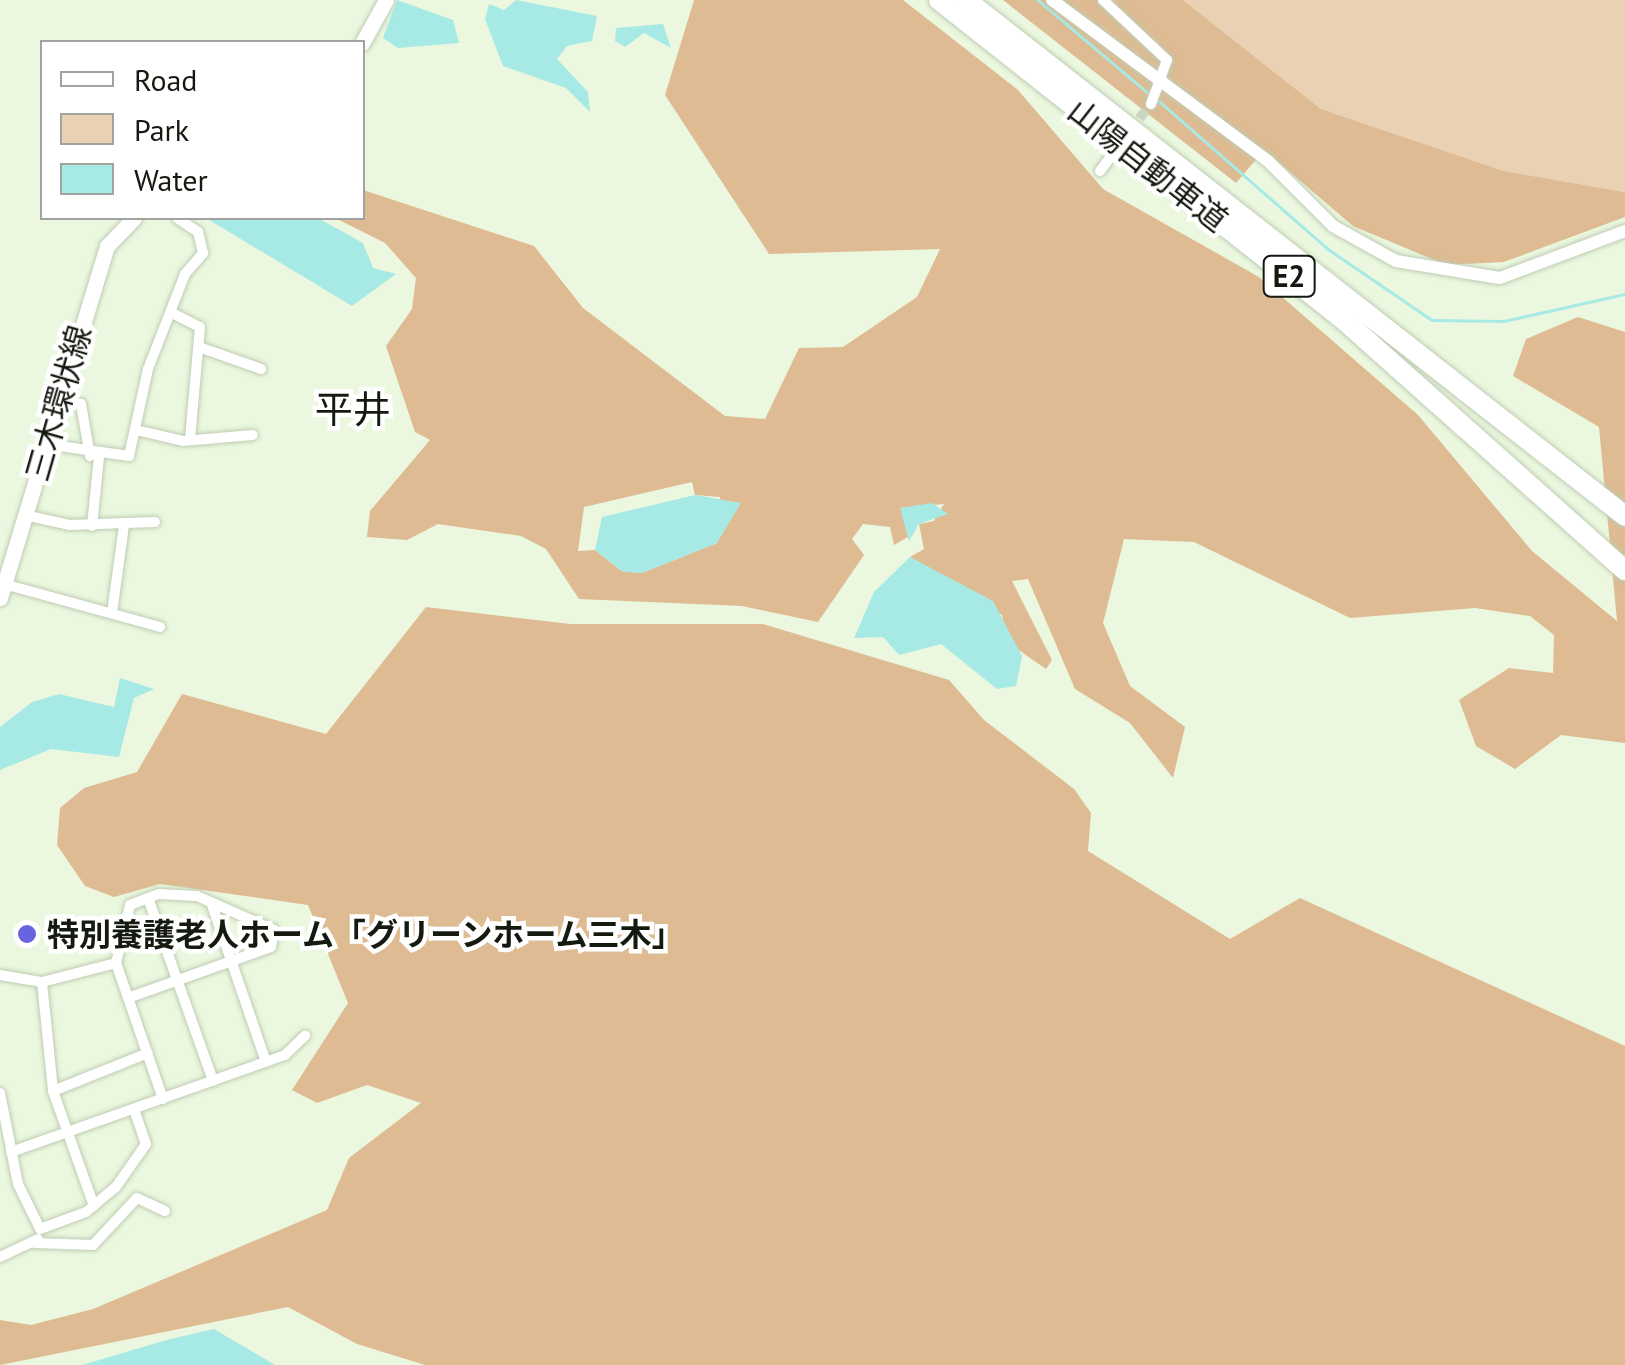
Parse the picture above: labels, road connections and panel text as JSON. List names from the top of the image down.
{
  "streets": {
    "highway": ["山陽自動車道", "E2"],
    "main road": ["三木環状線"]
  },
  "districts": ["平井"],
  "places": ["特別養護老人ホーム「グリーンホーム三木」"],
  "legend": ["Road", "Park", "Water"]
}
